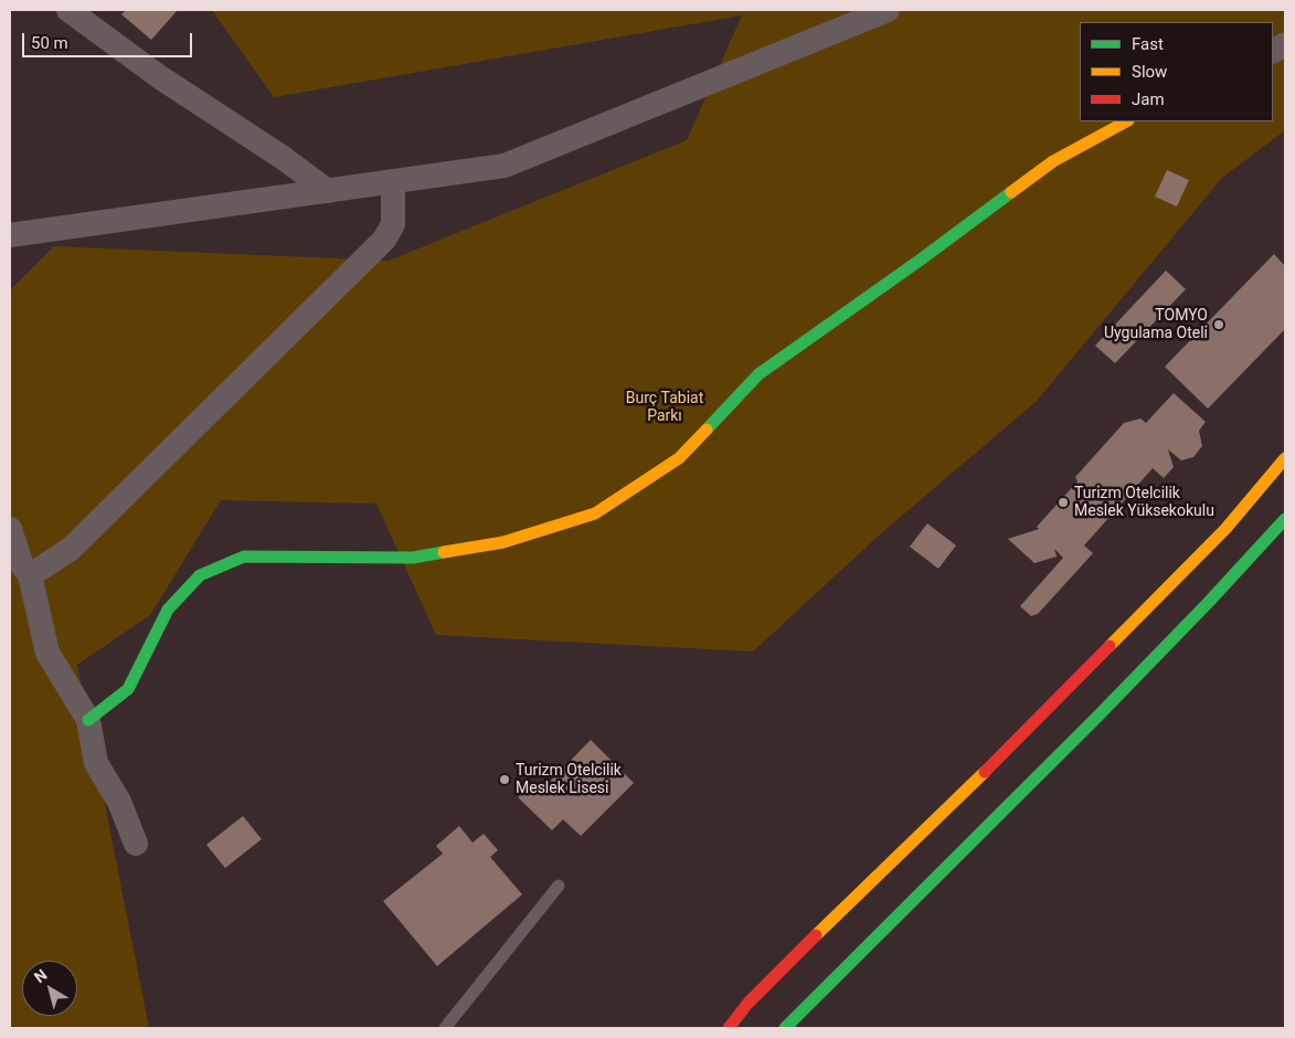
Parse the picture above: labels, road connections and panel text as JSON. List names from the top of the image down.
{
  "parks": ["Burç Tabiat Parkı"],
  "places": ["TOMYO Uygulama Oteli", "Turizm Otelcilik Meslek Yüksekokulu", "Turizm Otelcilik Meslek Lisesi"],
  "legend": ["Fast", "Slow", "Jam"],
  "scale_bar": "50 m",
  "north": "top left"
}
